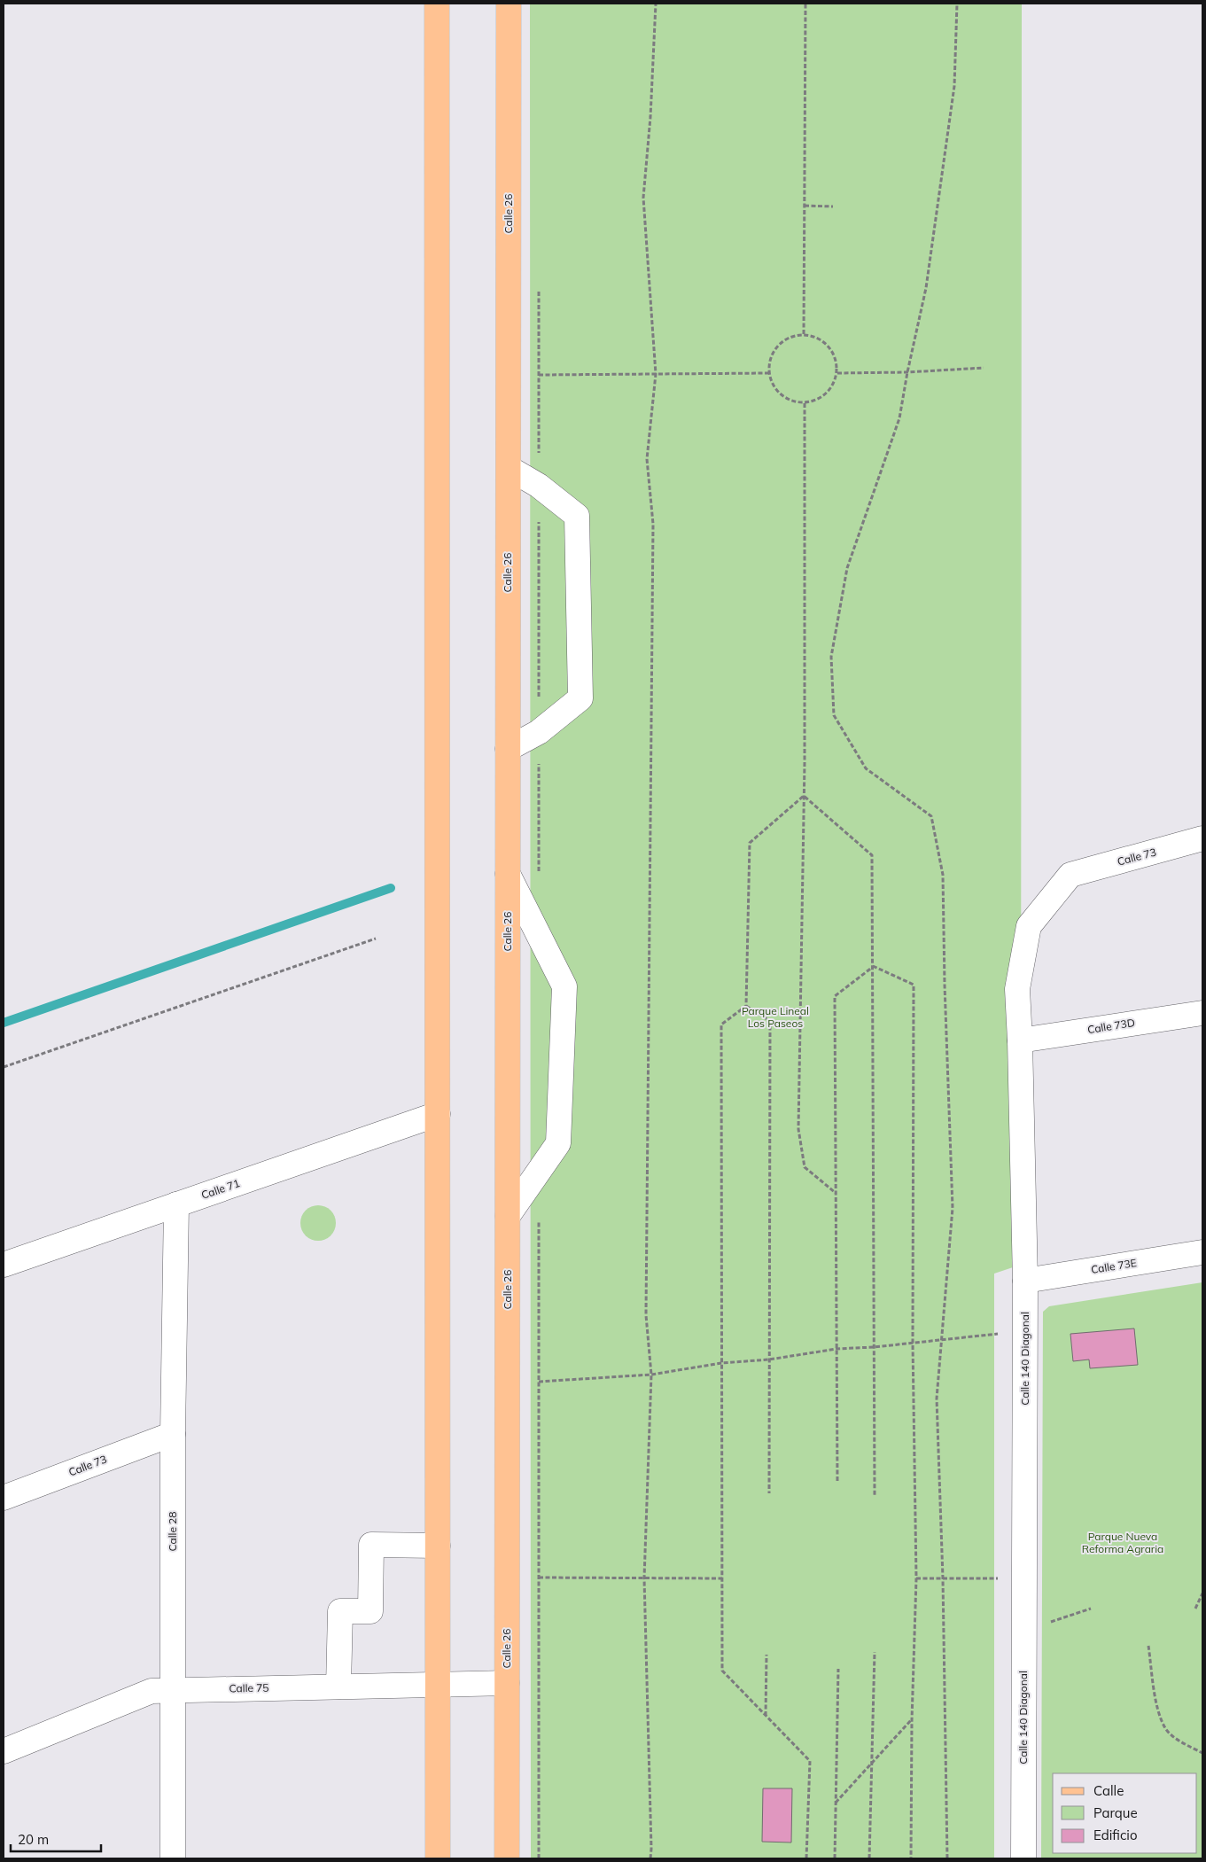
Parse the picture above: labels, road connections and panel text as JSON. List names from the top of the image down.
{
  "streets": {
    "main road": ["Calle 26"],
    "street": [
      "Calle 73",
      "Calle 73D",
      "Calle 71",
      "Calle 73E",
      "Calle 140 Diagonal",
      "Calle 28",
      "Calle 75"
    ]
  },
  "crossings": [
    ["Calle 26", "Calle 75"],
    ["Calle 73", "Calle 140 Diagonal"],
    ["Calle 73", "Calle 28"],
    ["Calle 73D", "Calle 140 Diagonal"],
    ["Calle 71", "Calle 28"],
    ["Calle 73E", "Calle 140 Diagonal"],
    ["Calle 28", "Calle 75"]
  ],
  "parks": ["Parque Lineal Los Paseos", "Parque Nueva Reforma Agraria"],
  "legend": ["Calle", "Parque", "Edificio"],
  "scale_bar": "20 m"
}
